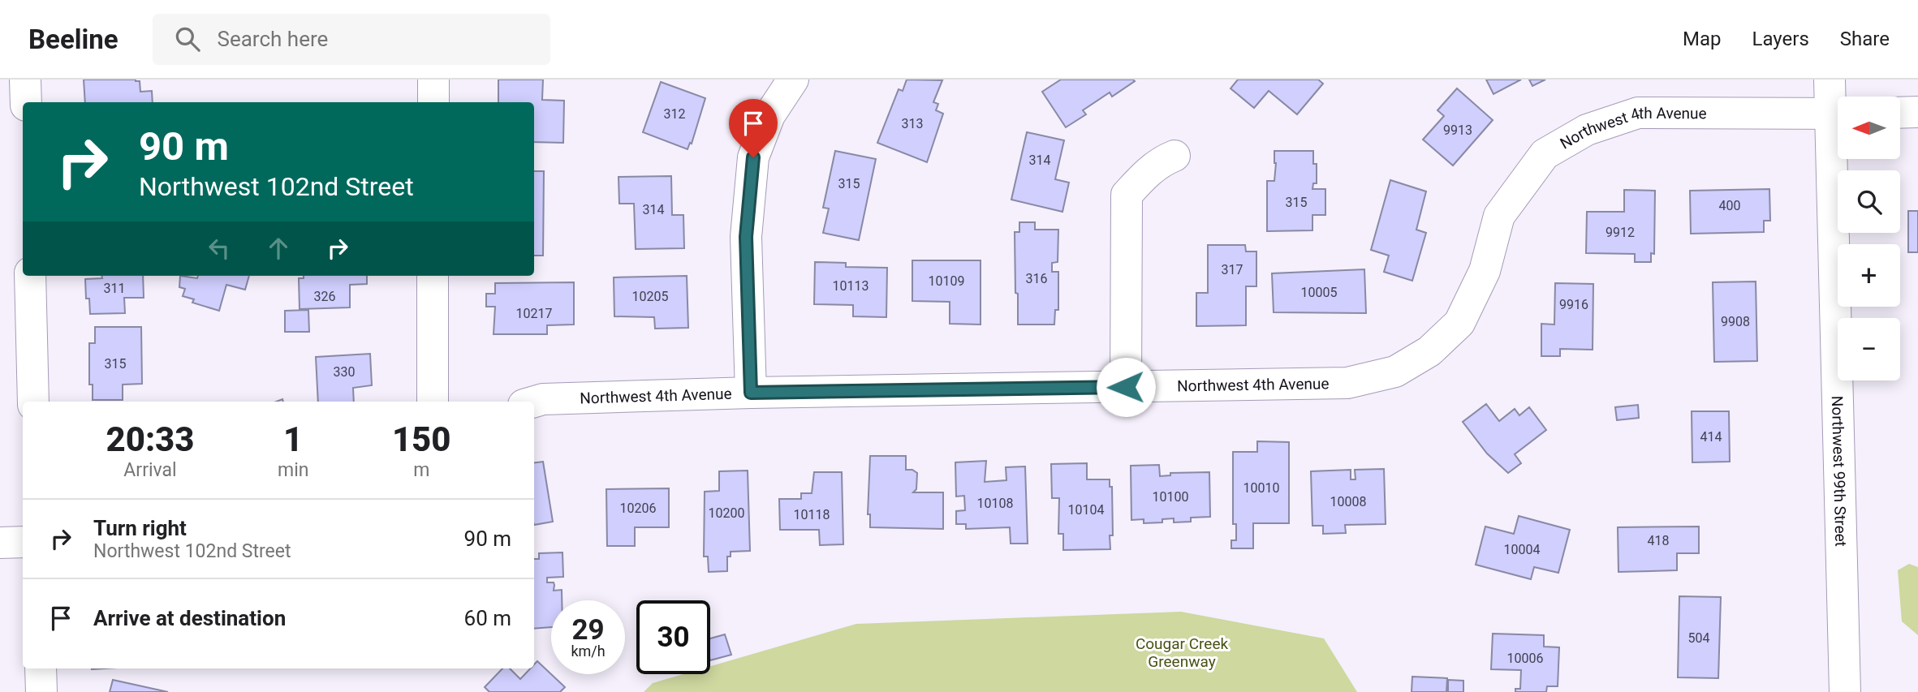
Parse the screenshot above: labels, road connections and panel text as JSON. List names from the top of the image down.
{
  "streets": {
    "street": ["Northwest 4th Avenue", "Northwest 99th Street"]
  },
  "parks": ["Cougar Creek Greenway"],
  "house_numbers": [
    "312",
    "313",
    "9913",
    "314",
    "315",
    "315",
    "400",
    "314",
    "9912",
    "317",
    "316",
    "10109",
    "10113",
    "311",
    "10005",
    "326",
    "10205",
    "9916",
    "10217",
    "9908",
    "315",
    "330",
    "414",
    "10010",
    "10100",
    "10008",
    "10108",
    "10206",
    "10104",
    "10200",
    "10118",
    "418",
    "10004",
    "504",
    "10006"
  ],
  "north": "left",
  "page": {
    "header": "Beeline",
    "search": "Search here",
    "nav": ["Map", "Layers", "Share"],
    "map_buttons": ["+", "−"],
    "turn": ["90 m", "Northwest 102nd Street"],
    "eta": [
      "20:33",
      "Arrival",
      "1",
      "min",
      "150",
      "m"
    ],
    "list": [
      {
        "name": "Turn right",
        "note": "Northwest 102nd Street",
        "value": "90 m"
      },
      {
        "name": "Arrive at destination",
        "value": "60 m"
      }
    ],
    "speed": "29 km/h",
    "limit": "30"
  }
}
